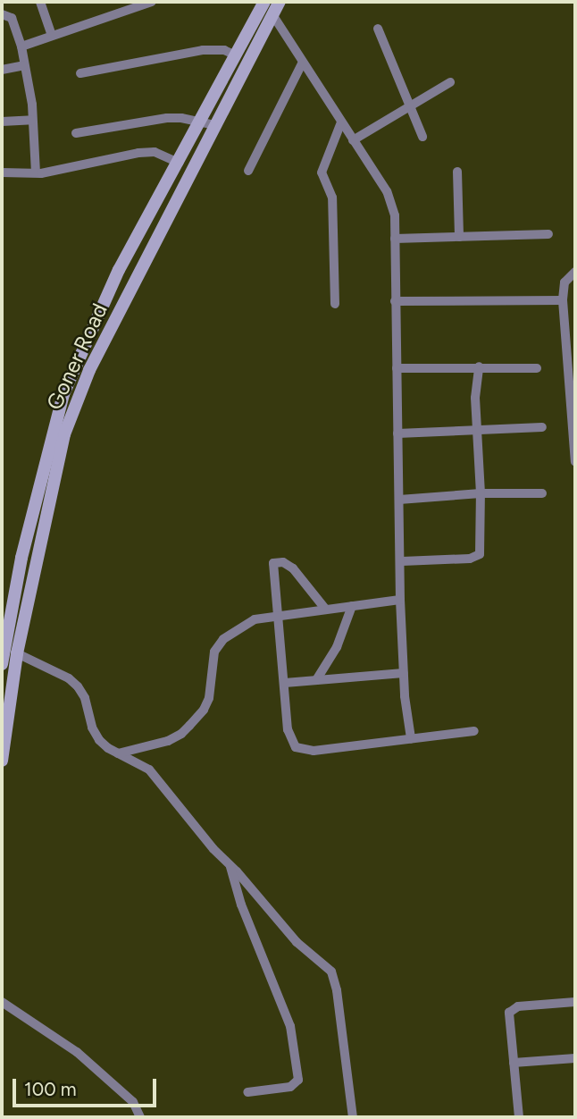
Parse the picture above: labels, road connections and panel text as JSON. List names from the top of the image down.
{
  "streets": {
    "street": ["Goner Road"]
  },
  "scale_bar": "100 m"
}
